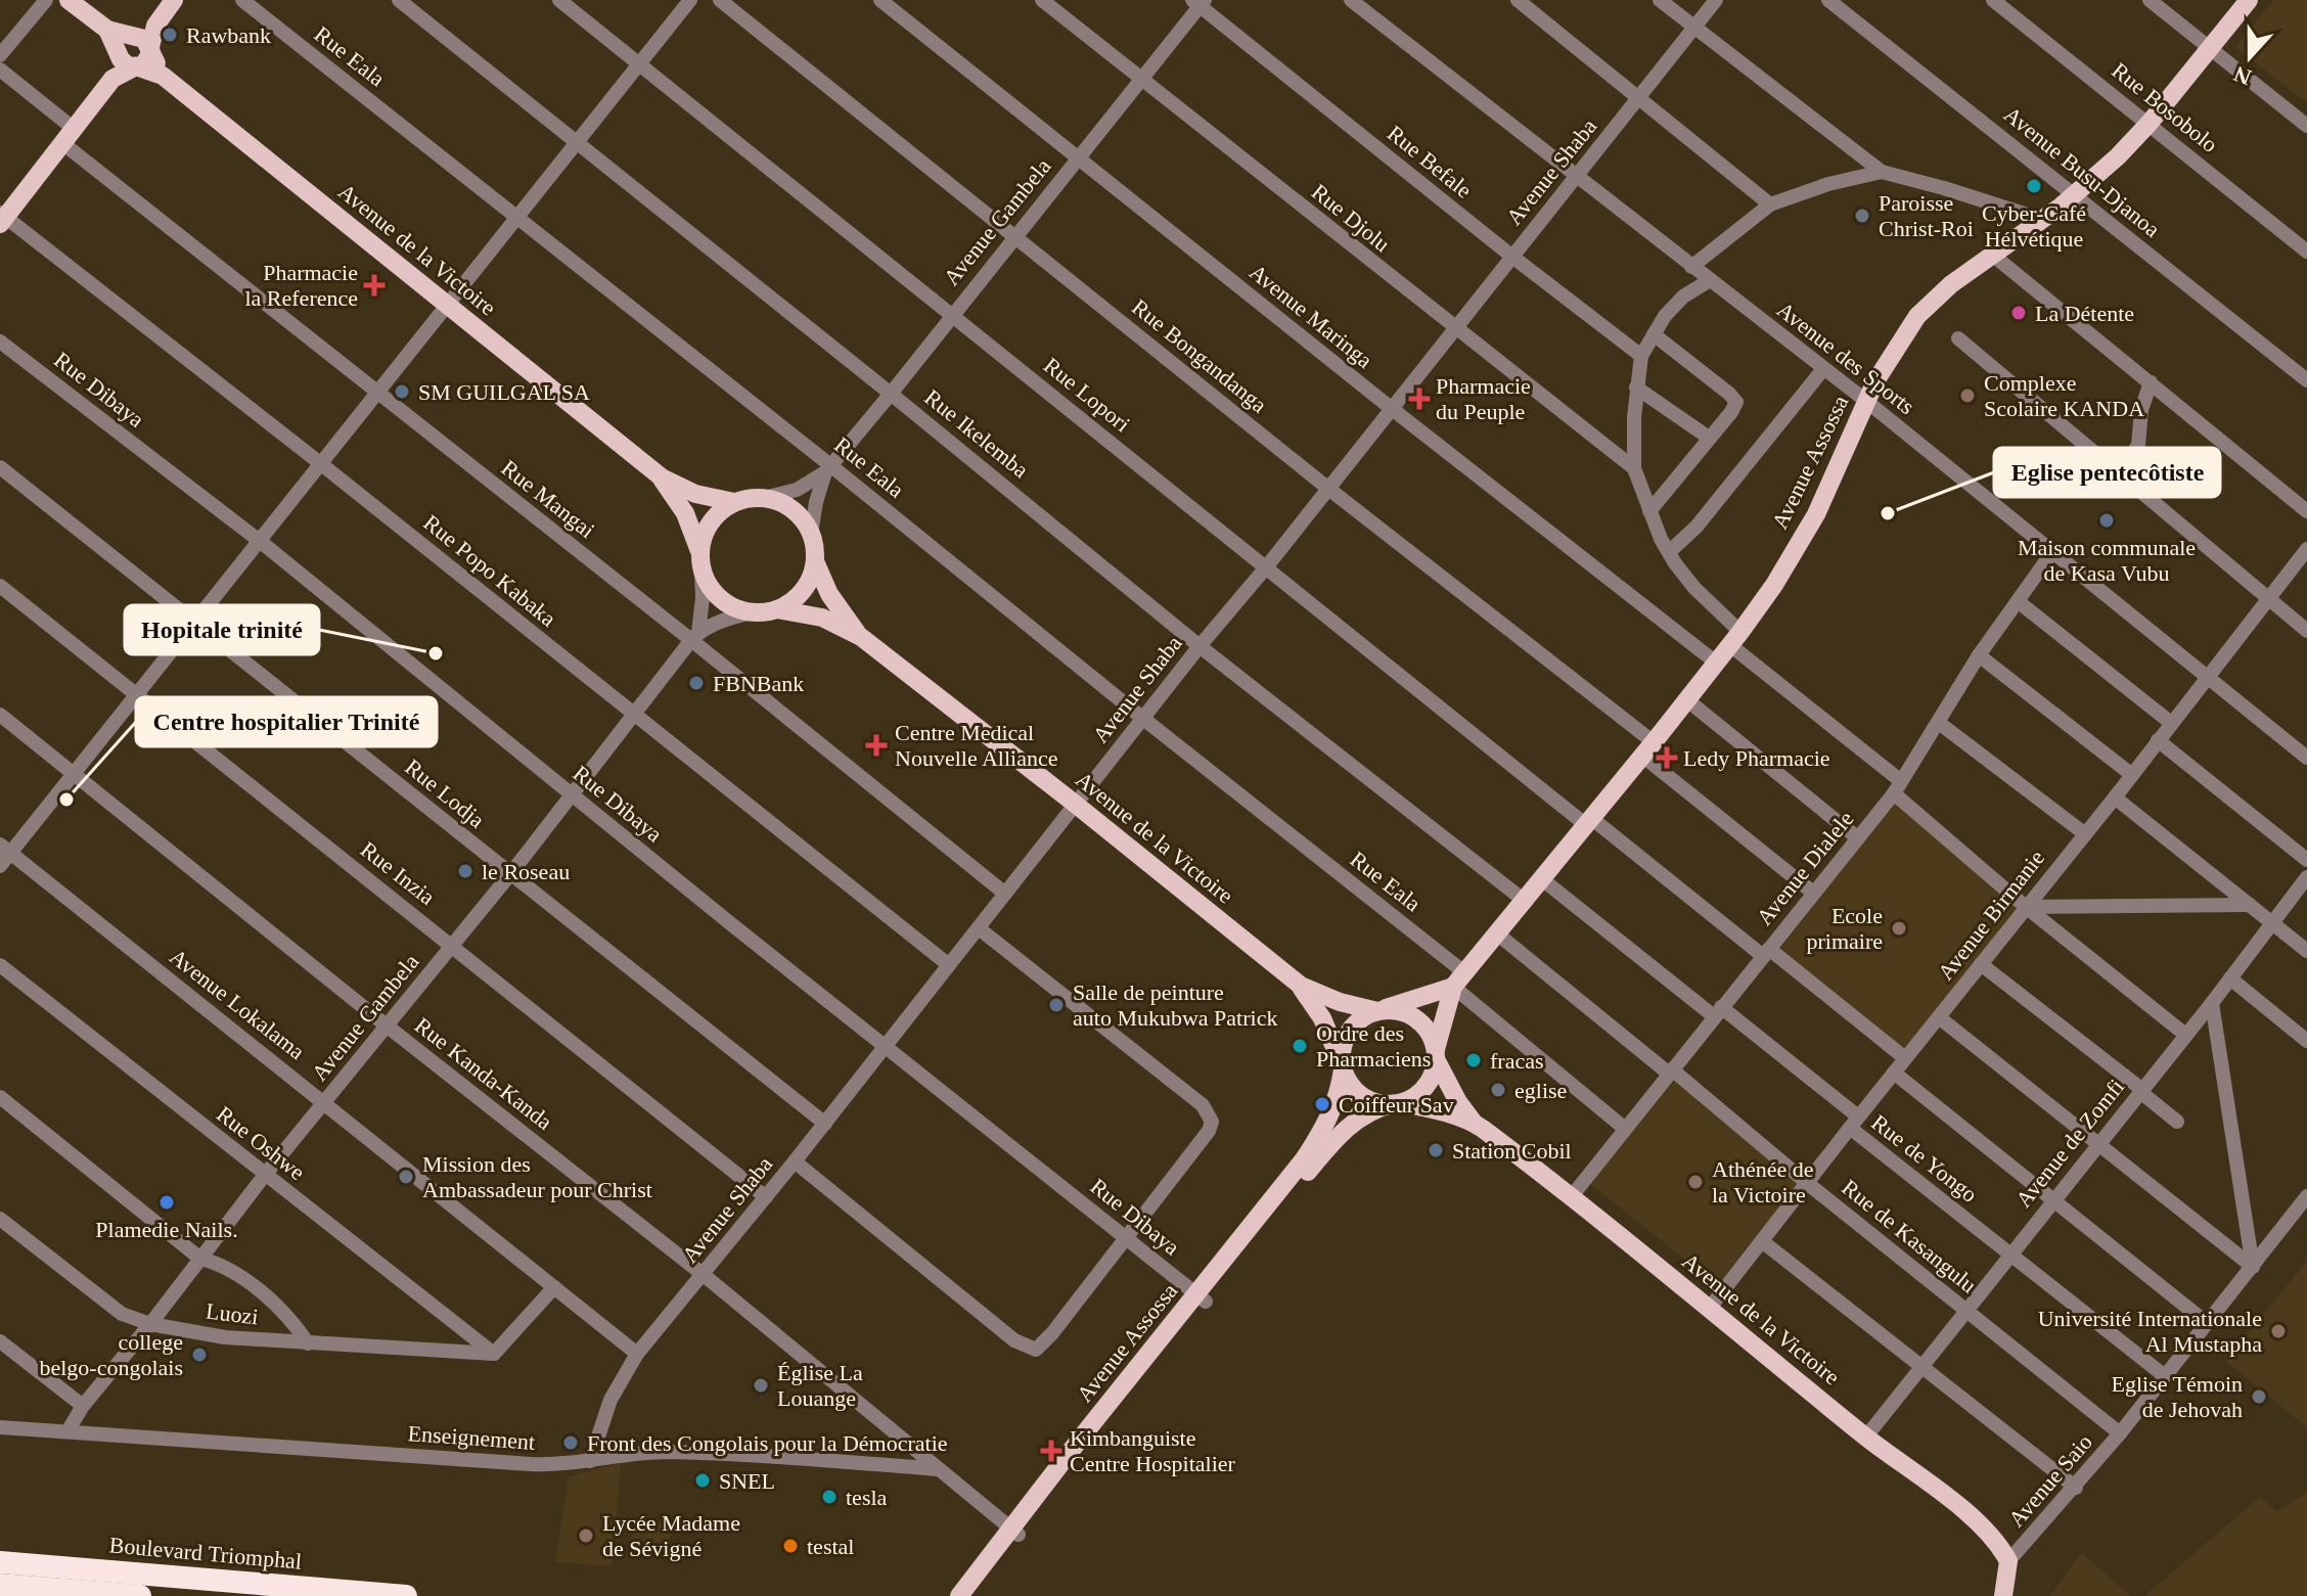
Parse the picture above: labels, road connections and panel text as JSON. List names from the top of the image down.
{
  "streets": {
    "highway": ["Boulevard Triomphal"],
    "main road": ["Avenue de la Victoire", "Avenue Assossa"],
    "street": [
      "Rue Eala",
      "Rue Bosobolo",
      "Rue Befale",
      "Avenue Shaba",
      "Avenue Busu-Djanoa",
      "Rue Djolu",
      "Avenue Gambela",
      "Avenue Maringa",
      "Rue Bongandanga",
      "Avenue des Sports",
      "Rue Dibaya",
      "Rue Lopori",
      "Rue Ikelemba",
      "Rue Mangai",
      "Rue Popo Kabaka",
      "Rue Lodja",
      "Avenue Dialele",
      "Rue Inzia",
      "Avenue Birmanie",
      "Avenue Lokalama",
      "Rue Kanda-Kanda",
      "Rue Oshwe",
      "Avenue de Zomfi",
      "Rue de Yongo",
      "Rue de Kasangulu",
      "Luozi",
      "Enseignement",
      "Avenue Saio"
    ]
  },
  "crossings": [
    ["Rue Eala", "Avenue Shaba"],
    ["Rue Eala", "Avenue Gambela"],
    ["Rue Eala", "Avenue Assossa"],
    ["Rue Eala", "Avenue Dialele"],
    ["Rue Bosobolo", "Avenue Assossa"],
    ["Rue Befale", "Avenue Shaba"],
    ["Rue Befale", "Avenue Gambela"],
    ["Avenue Shaba", "Rue Djolu"],
    ["Avenue Shaba", "Avenue de la Victoire"],
    ["Avenue Shaba", "Avenue Maringa"],
    ["Avenue Shaba", "Rue Bongandanga"],
    ["Avenue Shaba", "Avenue des Sports"],
    ["Avenue Shaba", "Rue Dibaya"],
    ["Avenue Shaba", "Rue Lopori"],
    ["Avenue Shaba", "Rue Ikelemba"],
    ["Avenue Shaba", "Rue Mangai"],
    ["Avenue Shaba", "Rue Popo Kabaka"],
    ["Avenue Shaba", "Rue Lodja"],
    ["Avenue Shaba", "Rue Inzia"],
    ["Avenue Shaba", "Avenue Lokalama"],
    ["Avenue Shaba", "Rue Kanda-Kanda"],
    ["Avenue Shaba", "Enseignement"],
    ["Avenue Busu-Djanoa", "Avenue Assossa"],
    ["Rue Djolu", "Avenue Gambela"],
    ["Avenue Gambela", "Avenue Maringa"],
    ["Avenue Gambela", "Rue Bongandanga"],
    ["Avenue Gambela", "Rue Dibaya"],
    ["Avenue Gambela", "Rue Lopori"],
    ["Avenue Gambela", "Rue Ikelemba"],
    ["Avenue Gambela", "Rue Mangai"],
    ["Avenue Gambela", "Rue Popo Kabaka"],
    ["Avenue Gambela", "Rue Lodja"],
    ["Avenue Gambela", "Rue Inzia"],
    ["Avenue Gambela", "Avenue Lokalama"],
    ["Avenue Gambela", "Rue Kanda-Kanda"],
    ["Avenue Gambela", "Rue Oshwe"],
    ["Avenue Gambela", "Luozi"],
    ["Avenue Gambela", "Enseignement"],
    ["Avenue de la Victoire", "Avenue Dialele"],
    ["Avenue de la Victoire", "Avenue Birmanie"],
    ["Avenue de la Victoire", "Avenue de Zomfi"],
    ["Avenue de la Victoire", "Avenue Saio"],
    ["Avenue Maringa", "Avenue Assossa"],
    ["Rue Bongandanga", "Avenue Assossa"],
    ["Rue Bongandanga", "Avenue Dialele"],
    ["Avenue des Sports", "Avenue Assossa"],
    ["Avenue des Sports", "Avenue Dialele"],
    ["Avenue des Sports", "Avenue Birmanie"],
    ["Rue Dibaya", "Avenue Assossa"],
    ["Rue Lopori", "Avenue Assossa"],
    ["Rue Lopori", "Avenue Dialele"],
    ["Rue Lopori", "Avenue Birmanie"],
    ["Rue Ikelemba", "Avenue Assossa"],
    ["Avenue Assossa", "Rue Kanda-Kanda"],
    ["Avenue Assossa", "Rue de Yongo"],
    ["Avenue Assossa", "Rue de Kasangulu"],
    ["Avenue Dialele", "Rue de Yongo"],
    ["Avenue Dialele", "Rue de Kasangulu"],
    ["Avenue Birmanie", "Rue de Yongo"],
    ["Avenue Birmanie", "Rue de Kasangulu"],
    ["Rue Kanda-Kanda", "Enseignement"],
    ["Rue Oshwe", "Luozi"],
    ["Avenue de Zomfi", "Rue de Yongo"],
    ["Avenue de Zomfi", "Rue de Kasangulu"],
    ["Rue de Yongo", "Avenue Saio"],
    ["Rue de Kasangulu", "Avenue Saio"]
  ],
  "places": {
    "other": [
      "Rawbank",
      "Cyber-Café Hélvétique",
      "Paroisse Christ-Roi",
      "La Détente",
      "SM GUILGAL SA",
      "Complexe Scolaire KANDA",
      "Eglise pentecôtiste",
      "Maison communale de Kasa Vubu",
      "Hopitale trinité",
      "FBNBank",
      "Centre hospitalier Trinité",
      "le Roseau",
      "Ecole primaire",
      "Salle de peinture auto Mukubwa Patrick",
      "Ordre des Pharmaciens",
      "fracas",
      "eglise",
      "Coiffeur Sav",
      "Station Cobil",
      "Mission des Ambassadeur pour Christ",
      "Athénée de la Victoire",
      "Plamedie Nails.",
      "Université Internationale Al Mustapha",
      "college belgo-congolais",
      "Église La Louange",
      "Eglise Témoin de Jehovah",
      "Front des Congolais pour la Démocratie",
      "SNEL",
      "tesla",
      "Lycée Madame de Sévigné",
      "testal"
    ],
    "health": [
      "Pharmacie la Reference",
      "Pharmacie du Peuple",
      "Centre Medical Nouvelle Alliance",
      "Ledy Pharmacie",
      "Kimbanguiste Centre Hospitalier"
    ]
  },
  "north": "bottom"
}
